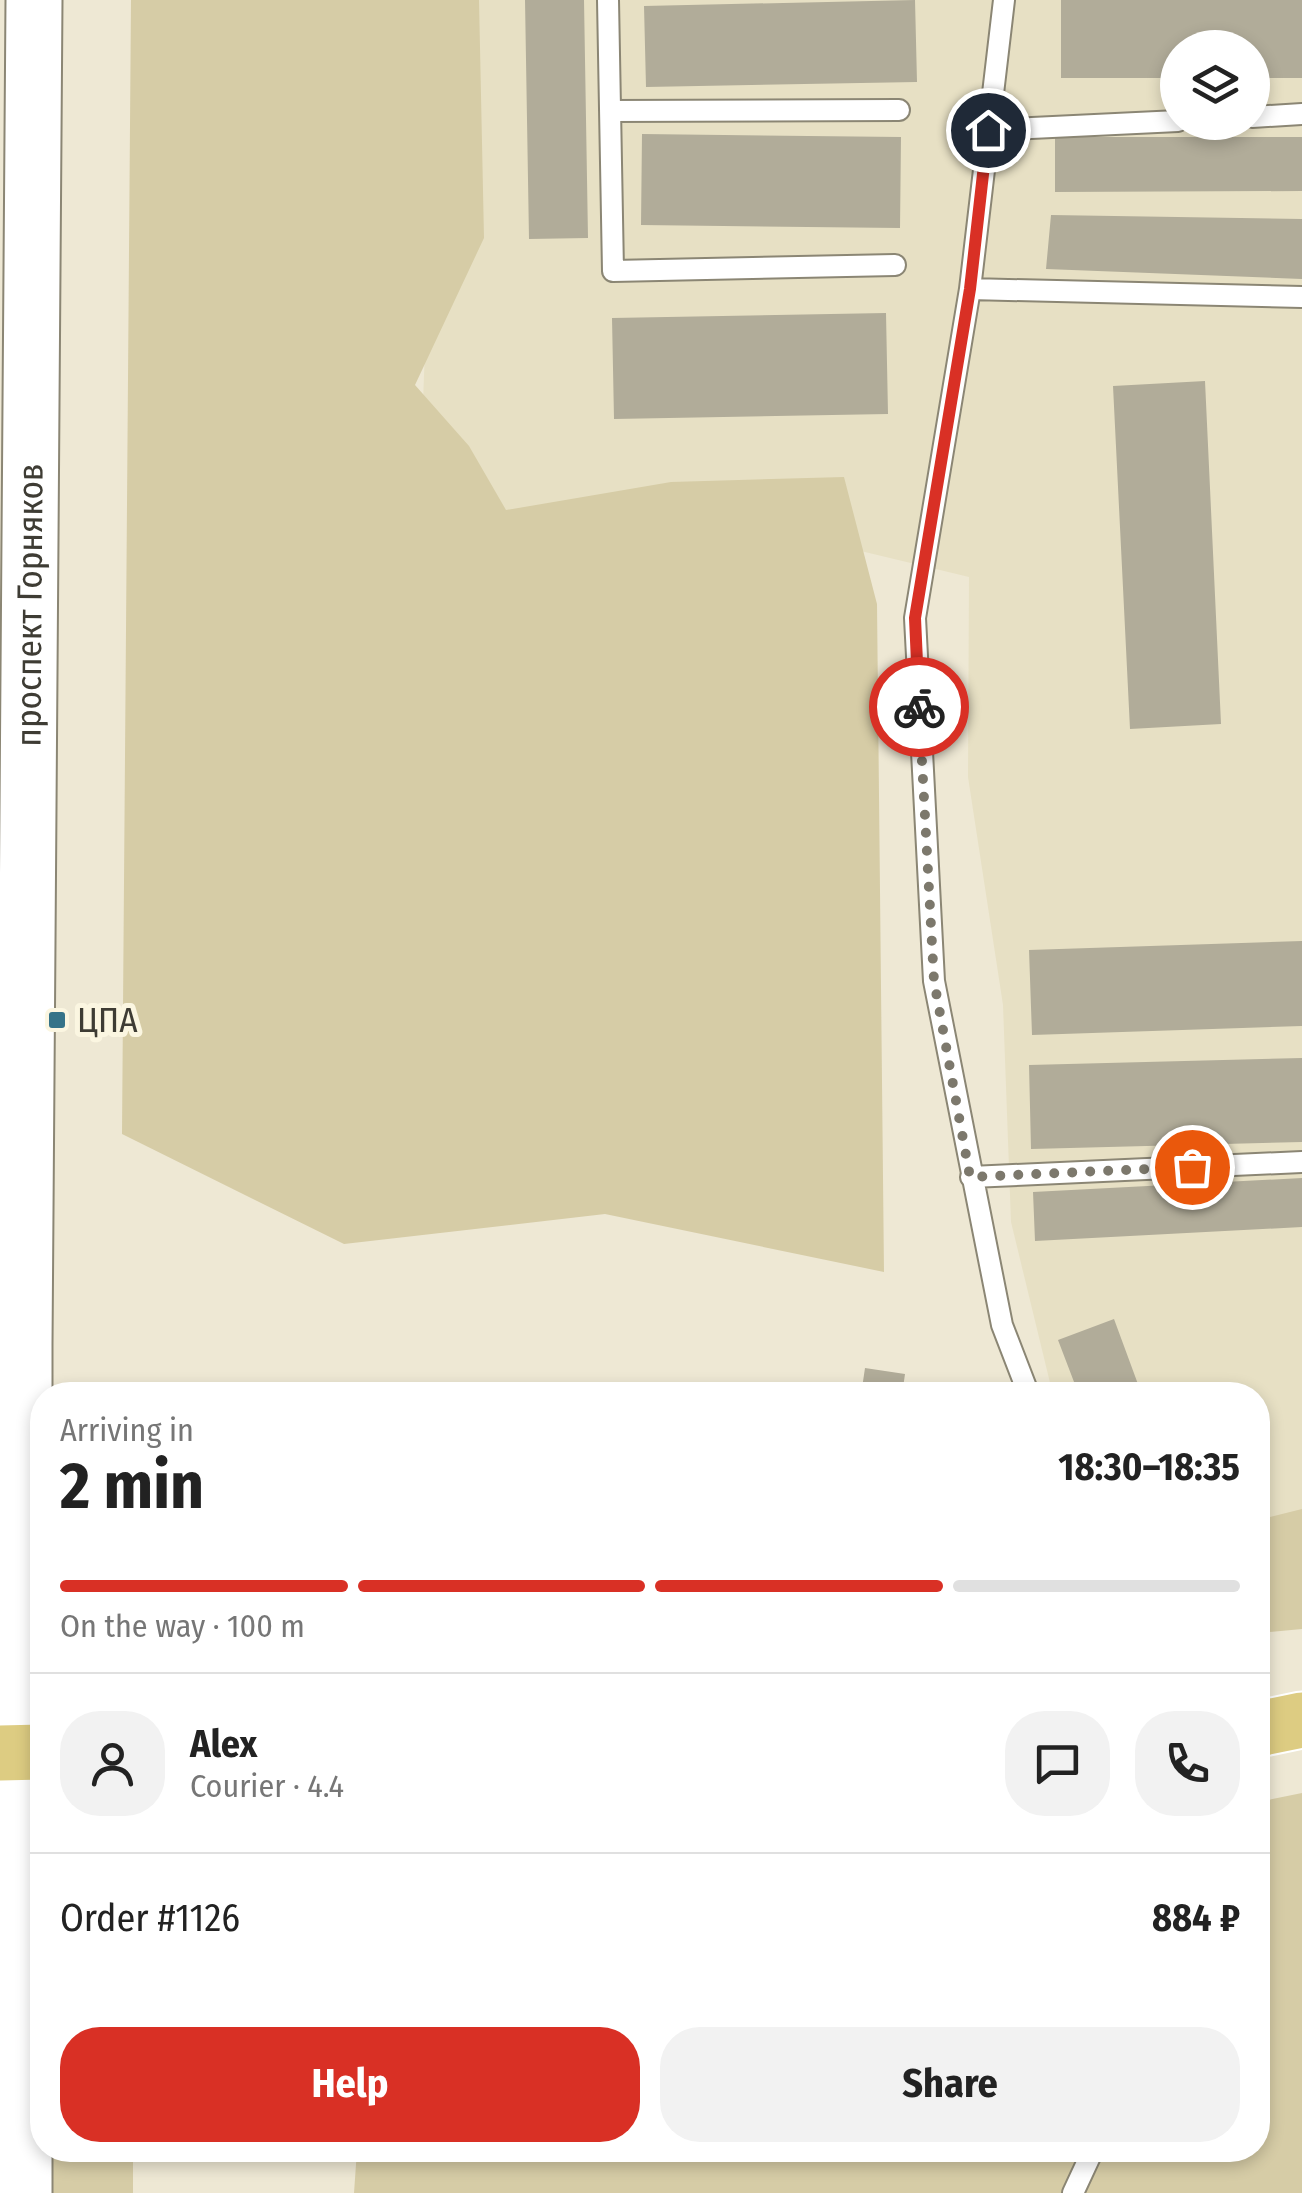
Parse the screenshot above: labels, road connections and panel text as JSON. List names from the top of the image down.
{
  "streets": {
    "main road": ["проспект Горняков"]
  },
  "places": {
    "transit": ["ЦПА"]
  },
  "page": {
    "heading": ["2 min", "Arriving in", "18:30–18:35"],
    "panel": [
      "Alex",
      "Courier · 4.4",
      "Order #1126",
      "884 ₽"
    ],
    "bar": "On the way · 100 m",
    "buttons": ["Help", "Share"]
  }
}
